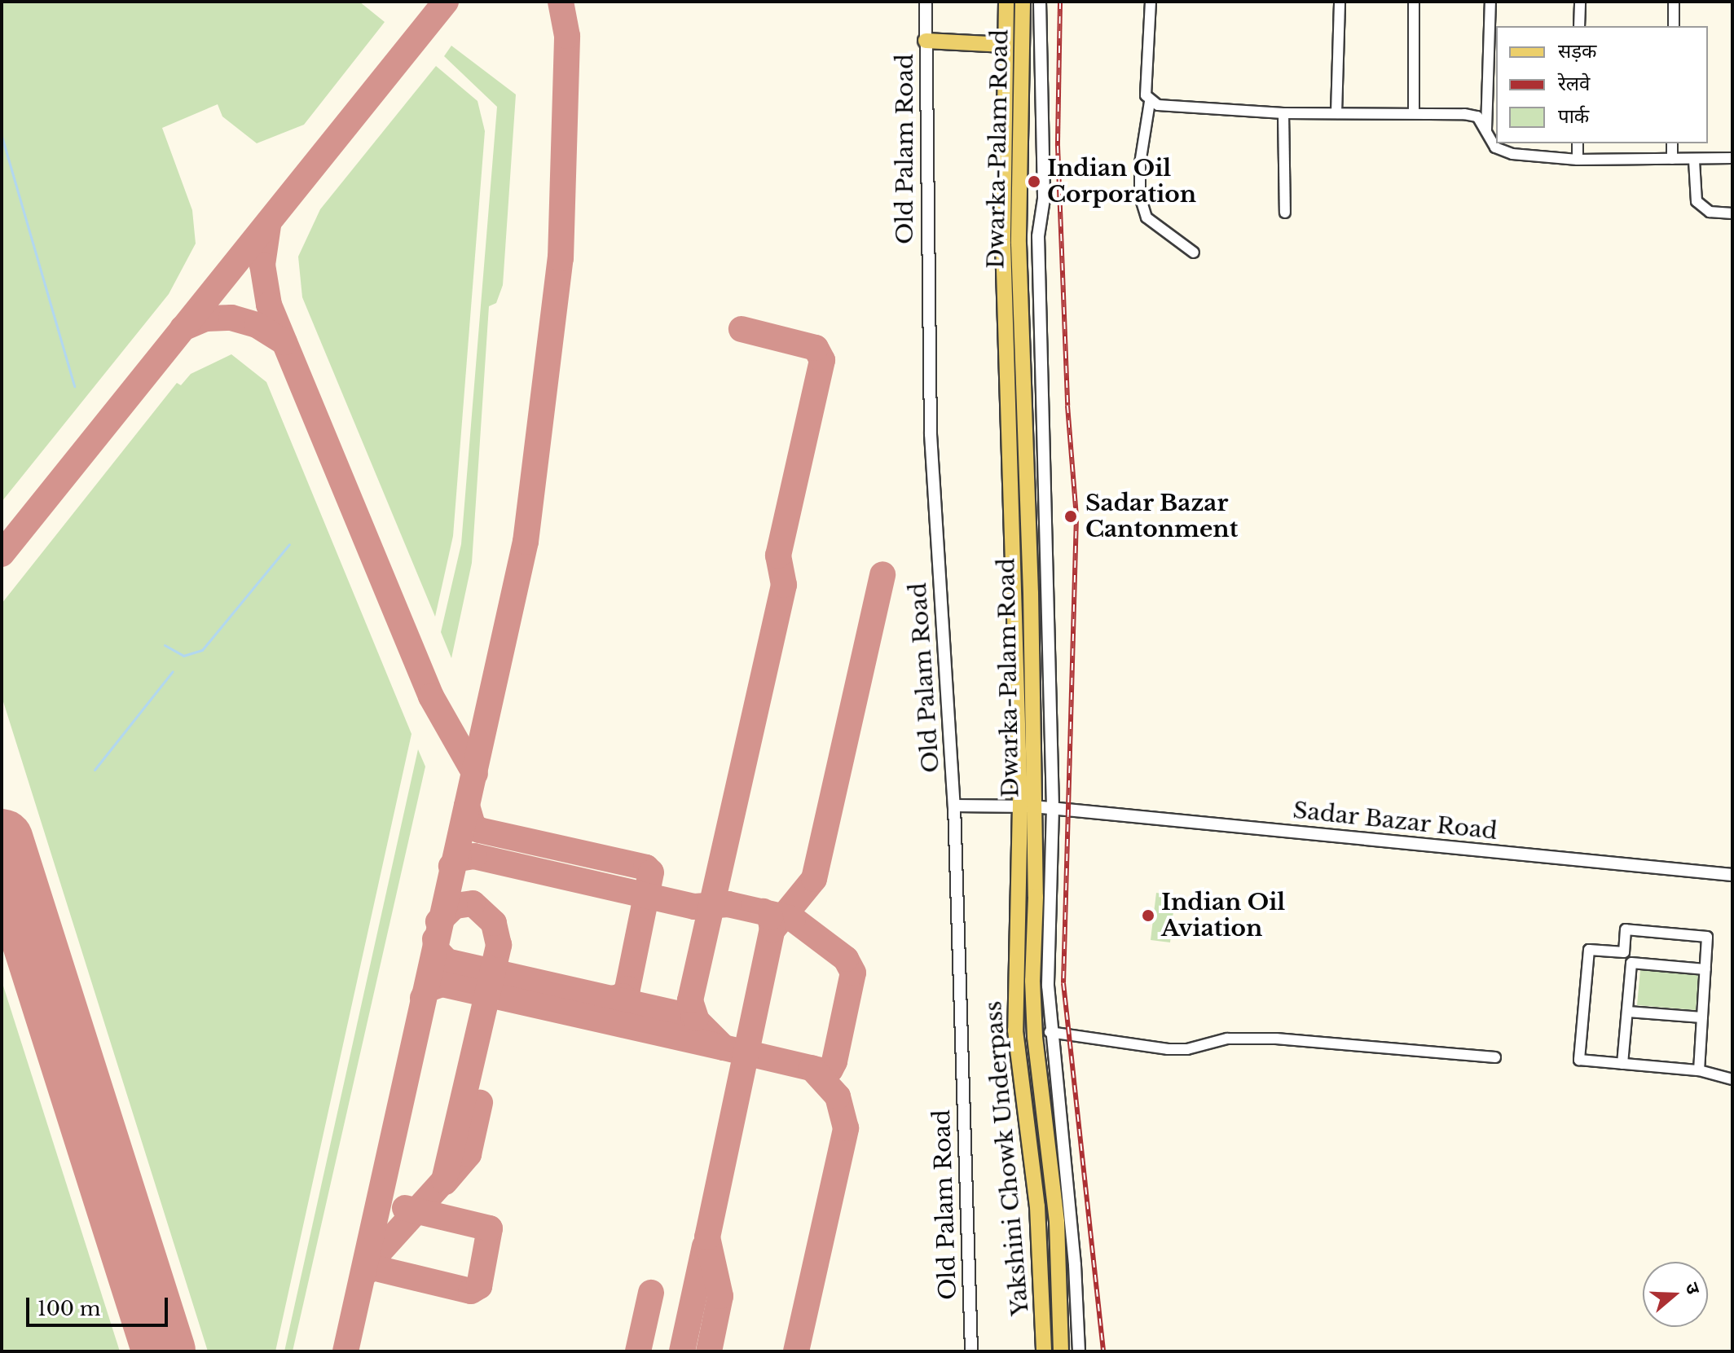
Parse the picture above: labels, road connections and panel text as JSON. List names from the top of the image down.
{
  "streets": {
    "main road": ["Dwarka-Palam Road", "Yakshini Chowk Underpass"],
    "street": ["Old Palam Road", "Sadar Bazar Road"]
  },
  "crossings": [
    ["Old Palam Road", "Sadar Bazar Road"],
    ["Dwarka-Palam Road", "Sadar Bazar Road"],
    ["Dwarka-Palam Road", "Yakshini Chowk Underpass"],
    ["Sadar Bazar Road", "Yakshini Chowk Underpass"]
  ],
  "places": ["Indian Oil Corporation", "Sadar Bazar Cantonment", "Indian Oil Aviation"],
  "legend": ["सड़क", "रेलवे", "पार्क"],
  "scale_bar": "100 m",
  "north": "right"
}
